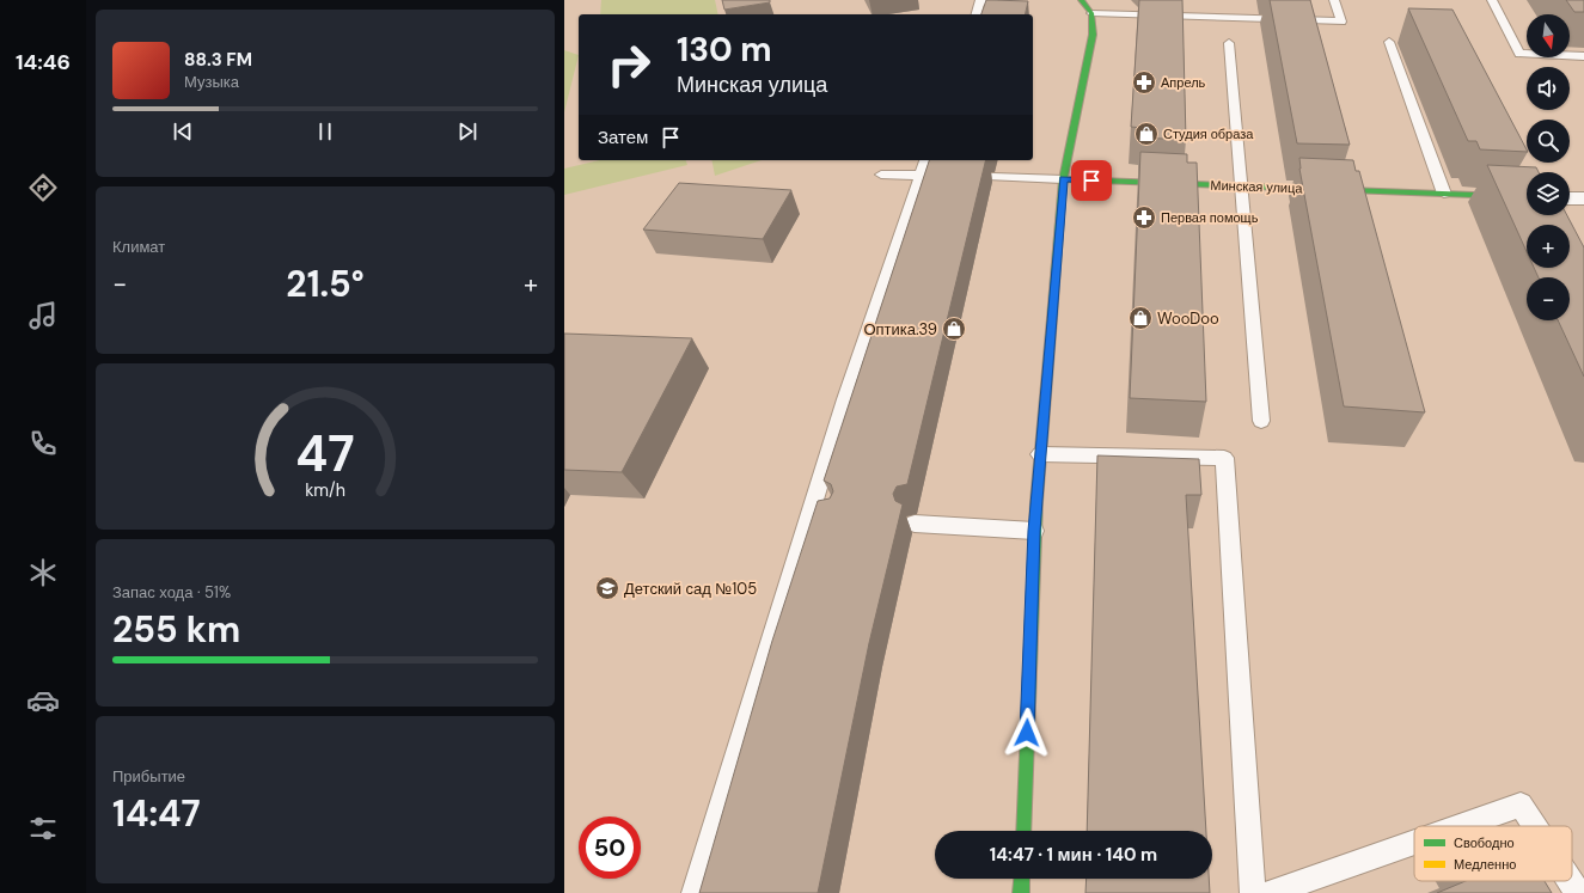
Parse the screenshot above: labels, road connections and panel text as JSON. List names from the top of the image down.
{
  "streets": {
    "main road": ["Минская улица"]
  },
  "places": {
    "pharmacy": ["Апрель", "Первая помощь"],
    "shop": ["Студия образа", "WooDoo", "Оптика.39"],
    "school or university": ["Детский сад №105"]
  },
  "legend": ["Свободно", "Медленно"],
  "north": "bottom",
  "page": {
    "tabs": "14:46",
    "map_buttons": ["+", "−"],
    "turn": ["130 m", "Минская улица"],
    "song": ["88.3 FM", "Музыка"],
    "then": "Затем",
    "tile": [
      "Климат",
      ["Запас хода · 51%", "255 km"],
      ["Прибытие", "14:47"]
    ],
    "heat": ["−", "21.5°", "+"],
    "limit": "50",
    "trip": "14:47 · 1 мин · 140 m",
    "gauge": ["47", "km/h"]
  }
}
